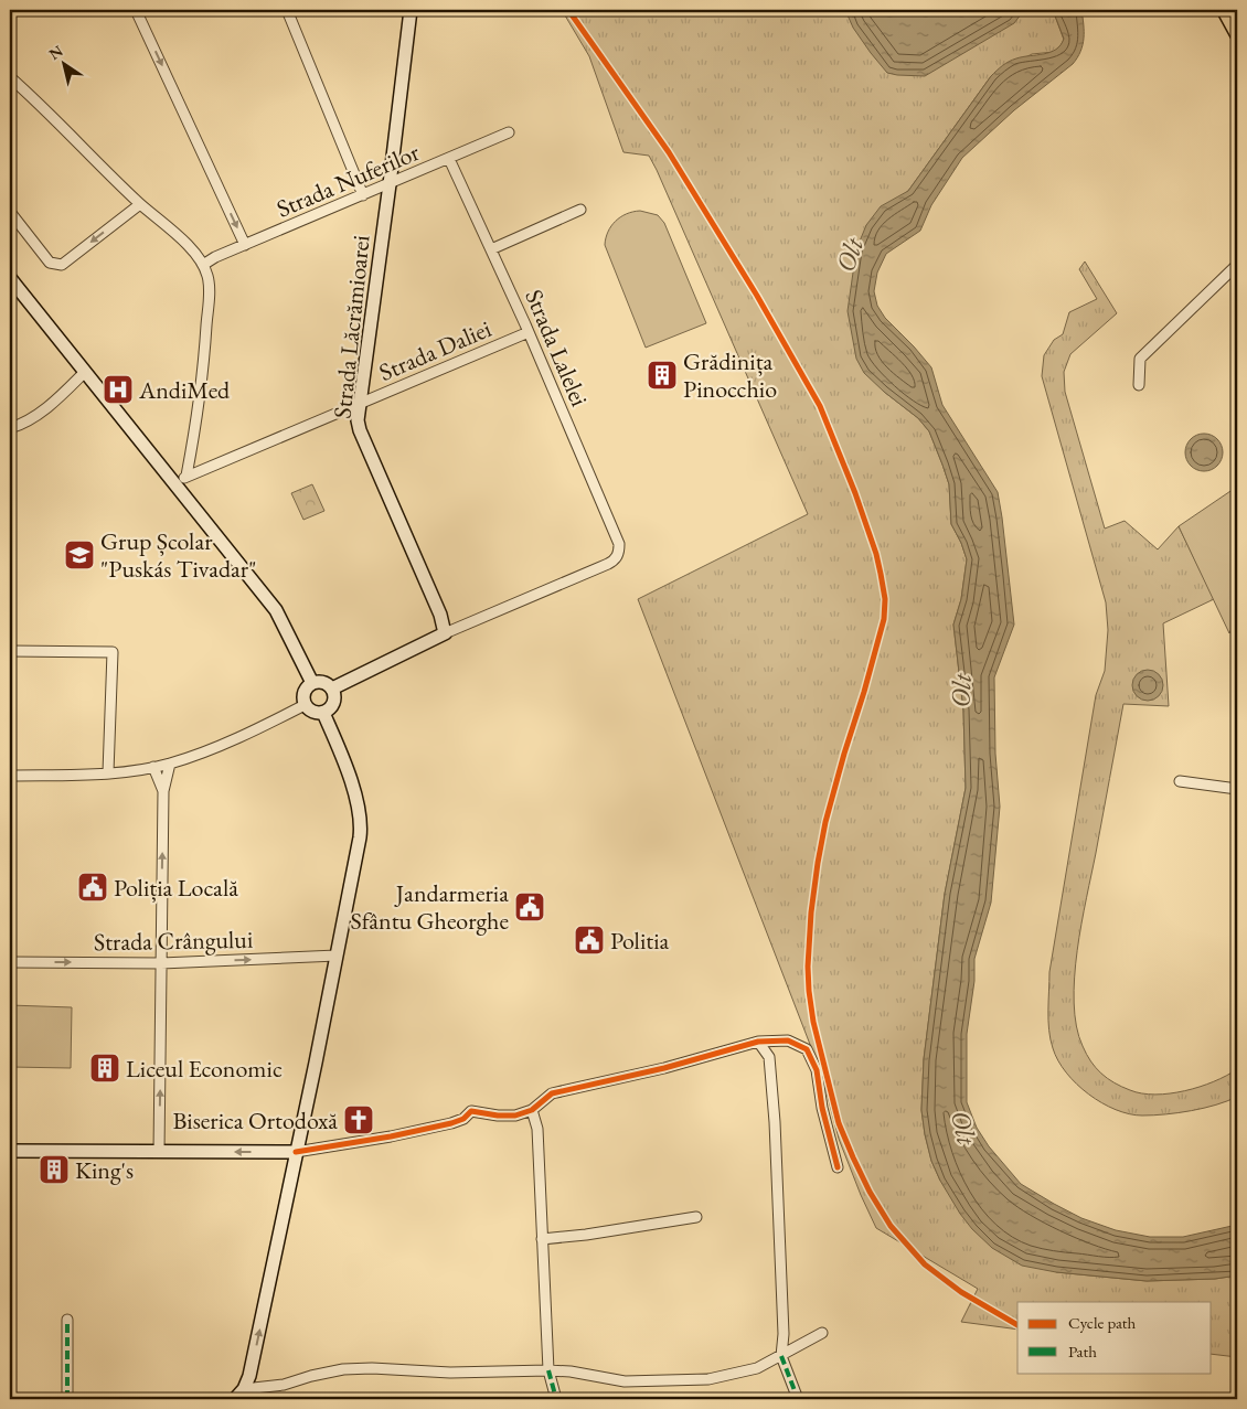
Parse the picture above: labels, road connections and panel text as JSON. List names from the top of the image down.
{
  "streets": {
    "main road": ["Strada Lăcrămioarei"],
    "street": [
      "Strada Nuferilor",
      "Strada Lalelei",
      "Strada Daliei",
      "Strada Crângului"
    ]
  },
  "crossings": [
    ["Strada Nuferilor", "Strada Lăcrămioarei"],
    ["Strada Nuferilor", "Strada Lalelei"],
    ["Strada Lăcrămioarei", "Strada Lalelei"],
    ["Strada Lăcrămioarei", "Strada Daliei"],
    ["Strada Lalelei", "Strada Daliei"]
  ],
  "one_way": ["Strada Crângului"],
  "water": ["Olt"],
  "places": {
    "building": ["Grădinița Pinocchio", "Liceul Economic", "King's"],
    "hospital": ["AndiMed"],
    "school or university": ["Grup Școlar \"Puskás Tivadar\""],
    "public building": ["Poliția Locală", "Jandarmeria Sfântu Gheorghe", "Politia"],
    "church": ["Biserica Ortodoxă"]
  },
  "legend": ["Cycle path", "Path"],
  "north": "top left"
}
